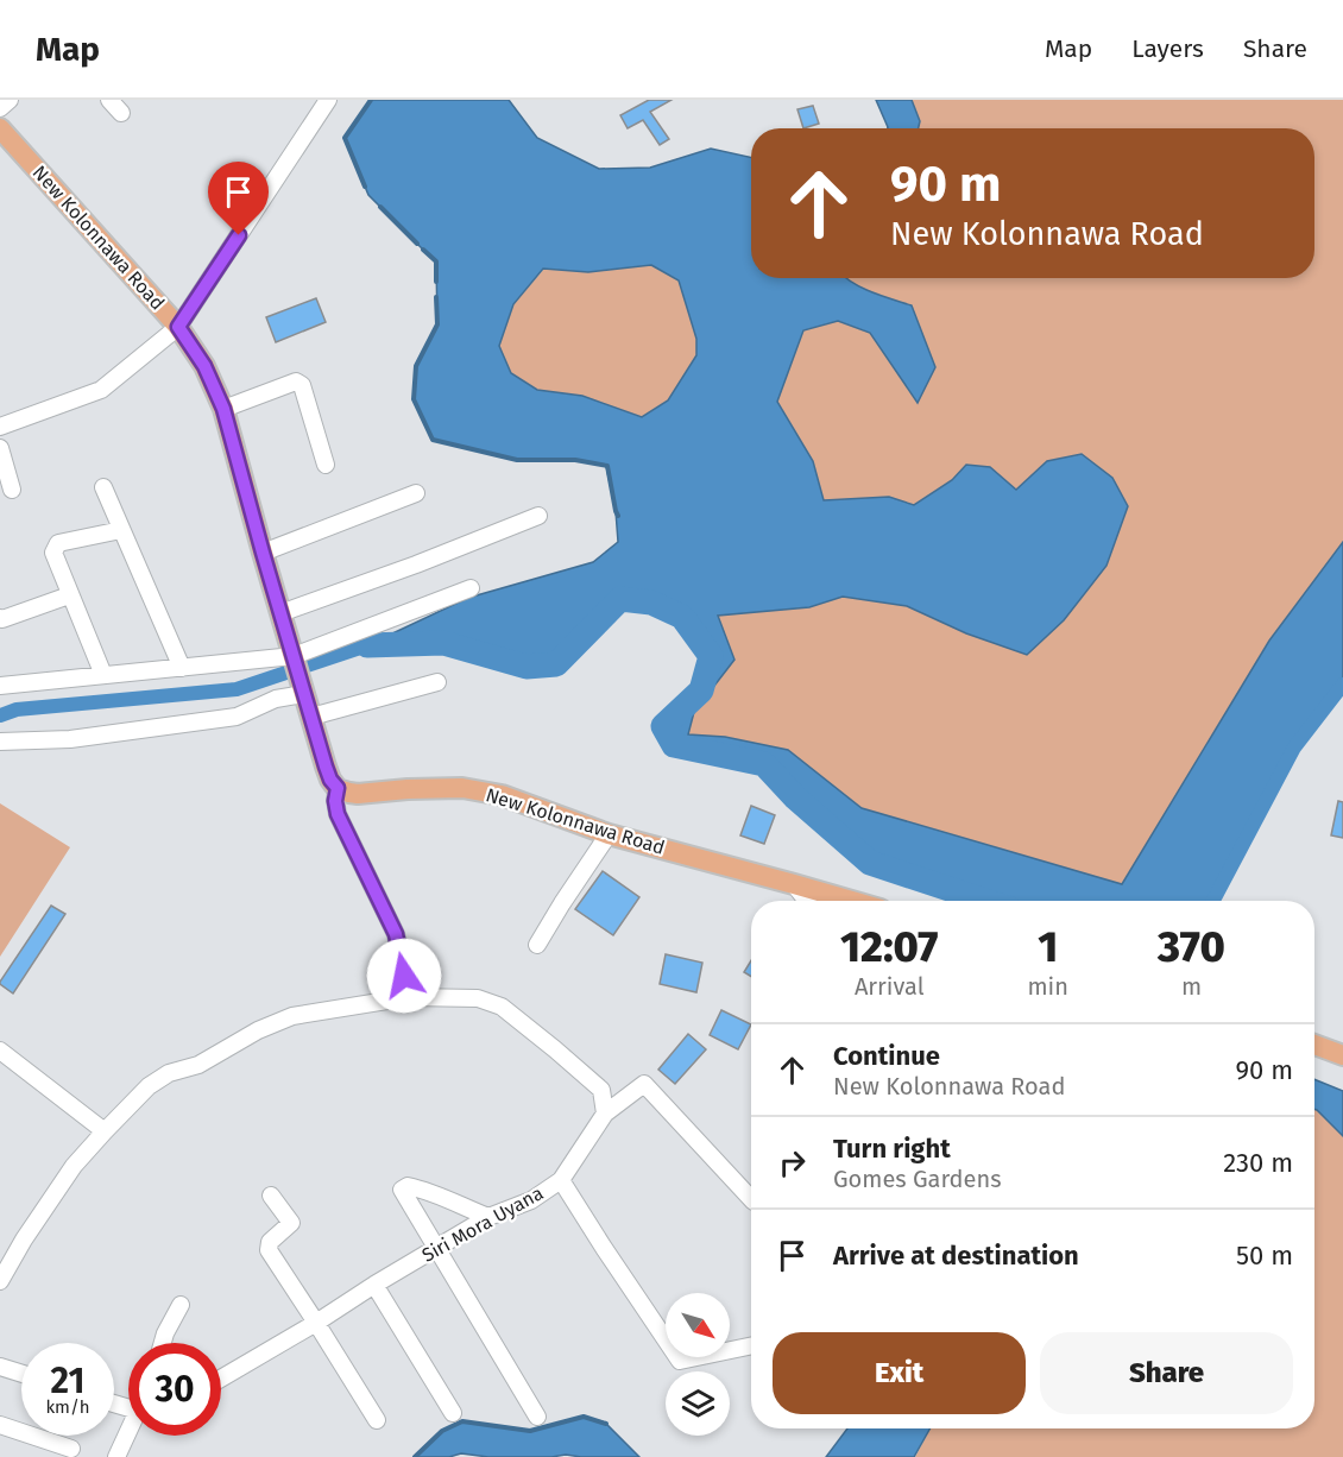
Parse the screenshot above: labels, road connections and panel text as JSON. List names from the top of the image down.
{
  "streets": {
    "main road": ["New Kolonnawa Road"],
    "street": ["Siri Mora Uyana"]
  },
  "north": "bottom right",
  "page": {
    "header": "Map",
    "nav": ["Map", "Layers", "Share"],
    "turn": ["90 m", "New Kolonnawa Road"],
    "eta": [
      "12:07",
      "Arrival",
      "1",
      "min",
      "370",
      "m"
    ],
    "list": [
      {
        "name": "Continue",
        "note": "New Kolonnawa Road",
        "value": "90 m"
      },
      {
        "name": "Turn right",
        "note": "Gomes Gardens",
        "value": "230 m"
      },
      {
        "name": "Arrive at destination",
        "value": "50 m"
      }
    ],
    "buttons": ["Exit", "Share"],
    "speed": "21 km/h",
    "limit": "30"
  }
}
